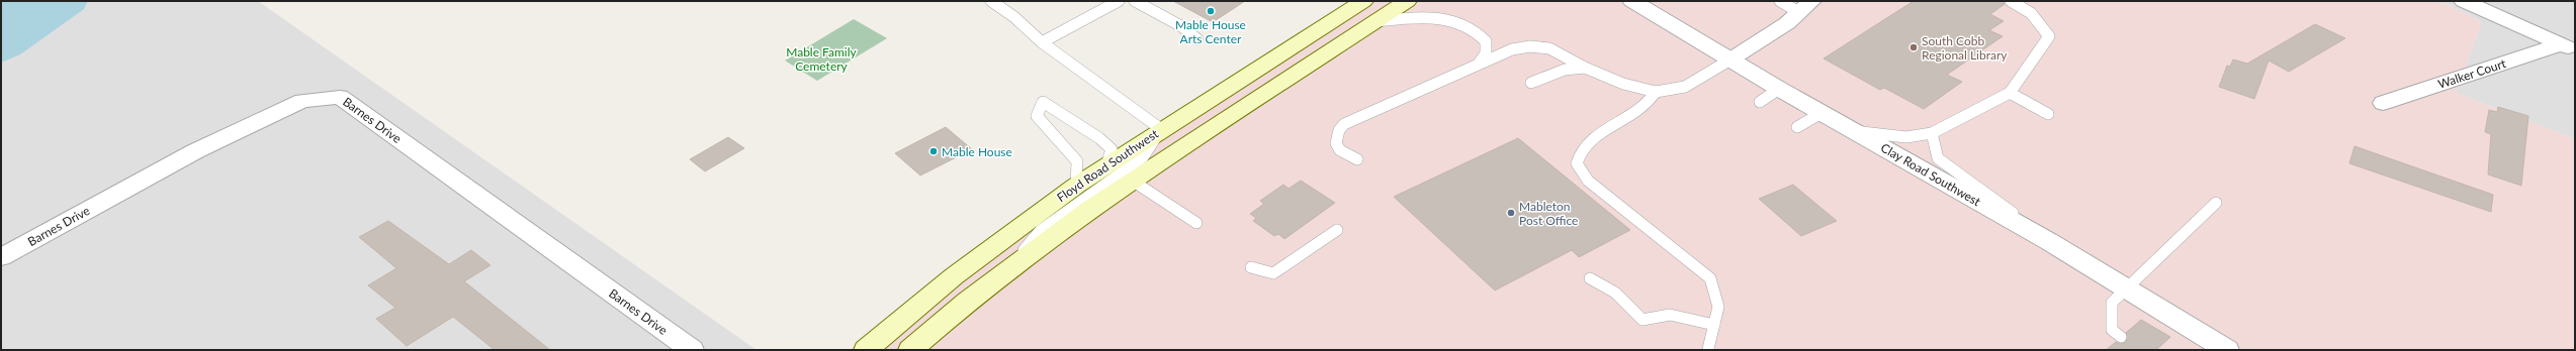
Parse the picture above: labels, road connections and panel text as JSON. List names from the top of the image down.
{
  "streets": {
    "main road": ["Floyd Road Southwest"],
    "street": ["Walker Court", "Barnes Drive", "Clay Road Southwest"]
  },
  "parks": ["Mable Family Cemetery"],
  "places": [
    "Mable House Arts Center",
    "South Cobb Regional Library",
    "Mable House",
    "Mableton Post Office"
  ]
}
